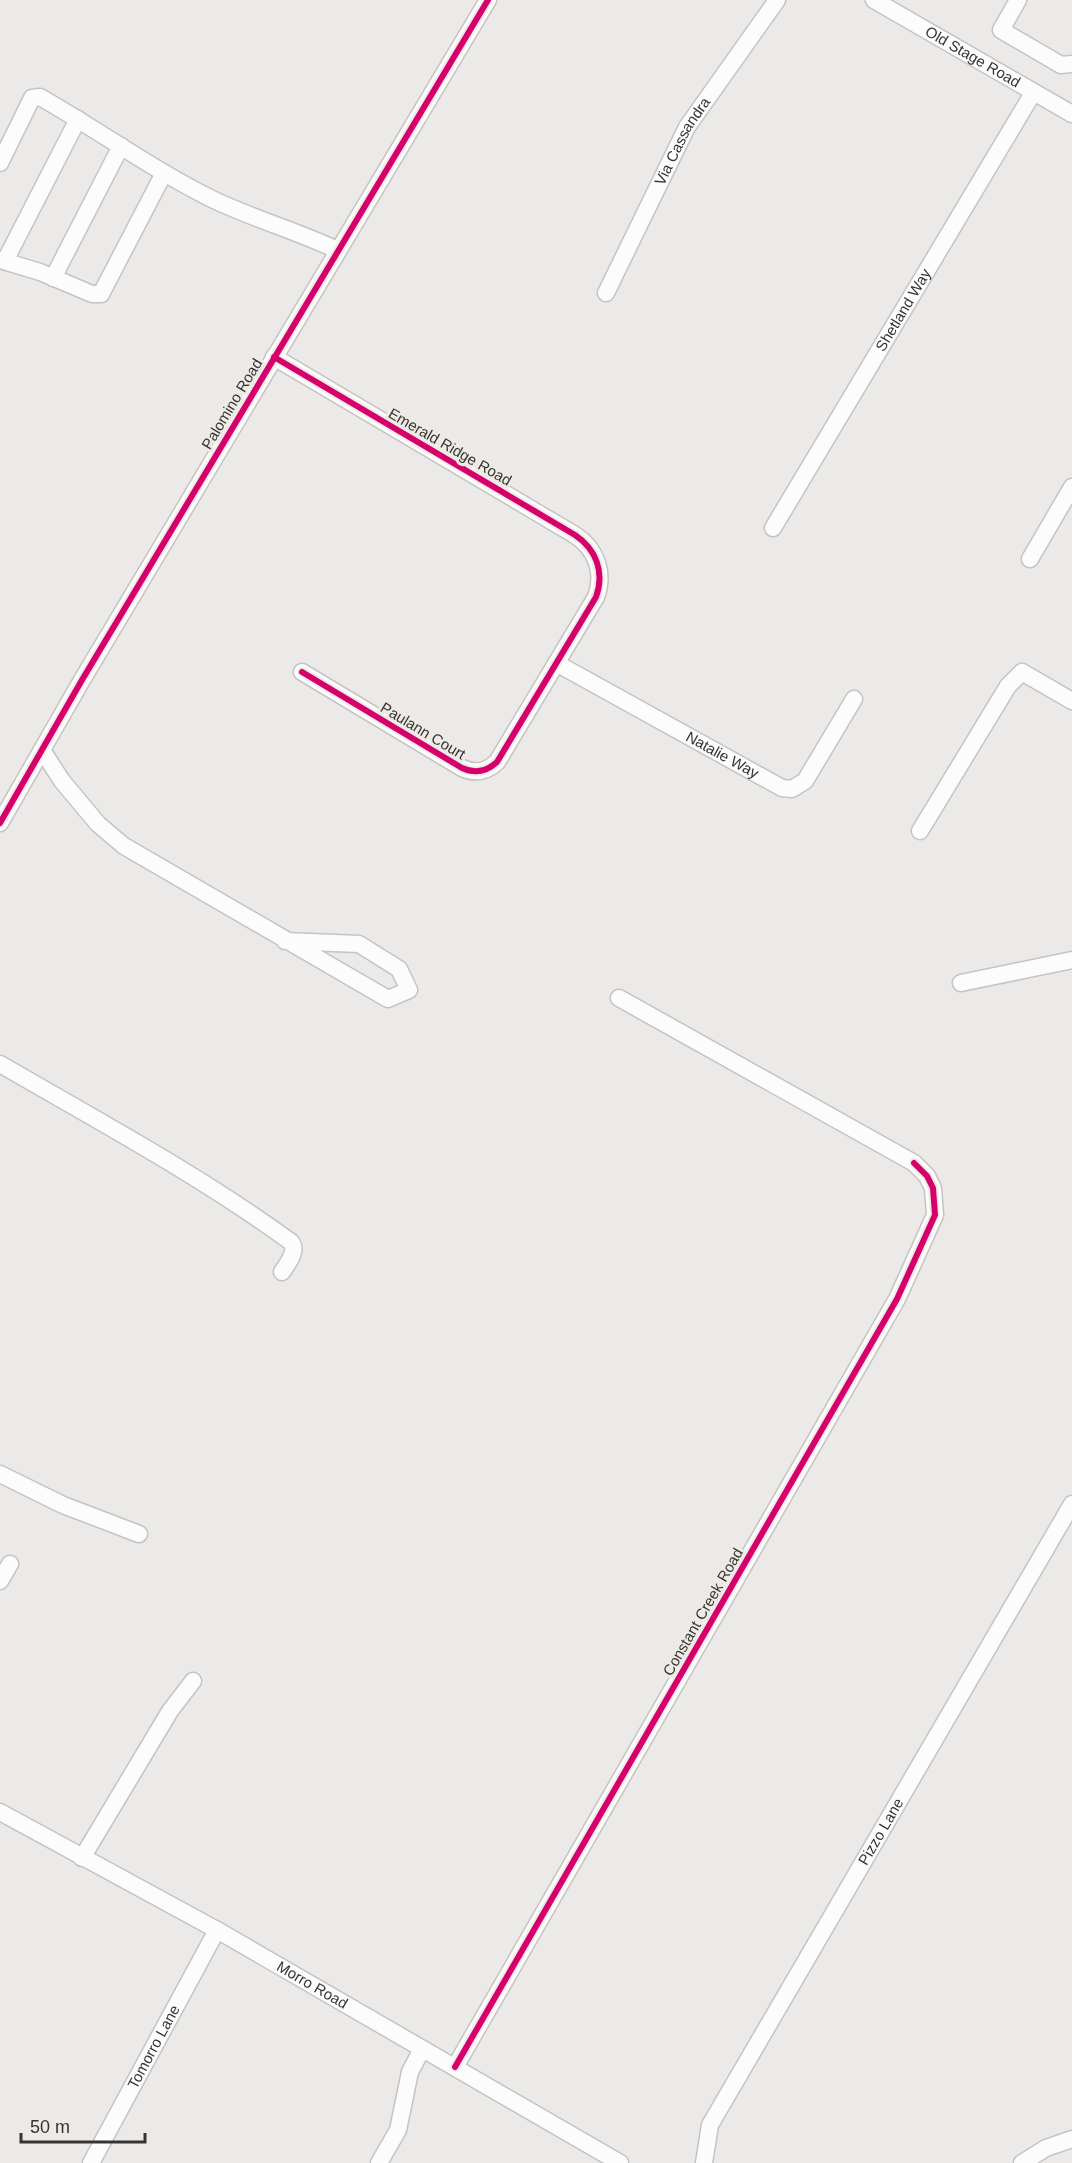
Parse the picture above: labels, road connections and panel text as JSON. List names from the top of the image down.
{
  "streets": {
    "street": [
      "Old Stage Road",
      "Via Cassandra",
      "Shetland Way",
      "Palomino Road",
      "Emerald Ridge Road",
      "Paulann Court",
      "Natalie Way",
      "Constant Creek Road",
      "Pizzo Lane",
      "Morro Road",
      "Tomorro Lane"
    ]
  },
  "crossings": [
    ["Old Stage Road", "Shetland Way"],
    ["Palomino Road", "Emerald Ridge Road"],
    ["Emerald Ridge Road", "Paulann Court"],
    ["Emerald Ridge Road", "Natalie Way"],
    ["Paulann Court", "Natalie Way"],
    ["Constant Creek Road", "Morro Road"],
    ["Morro Road", "Tomorro Lane"]
  ],
  "scale_bar": "50 m"
}
